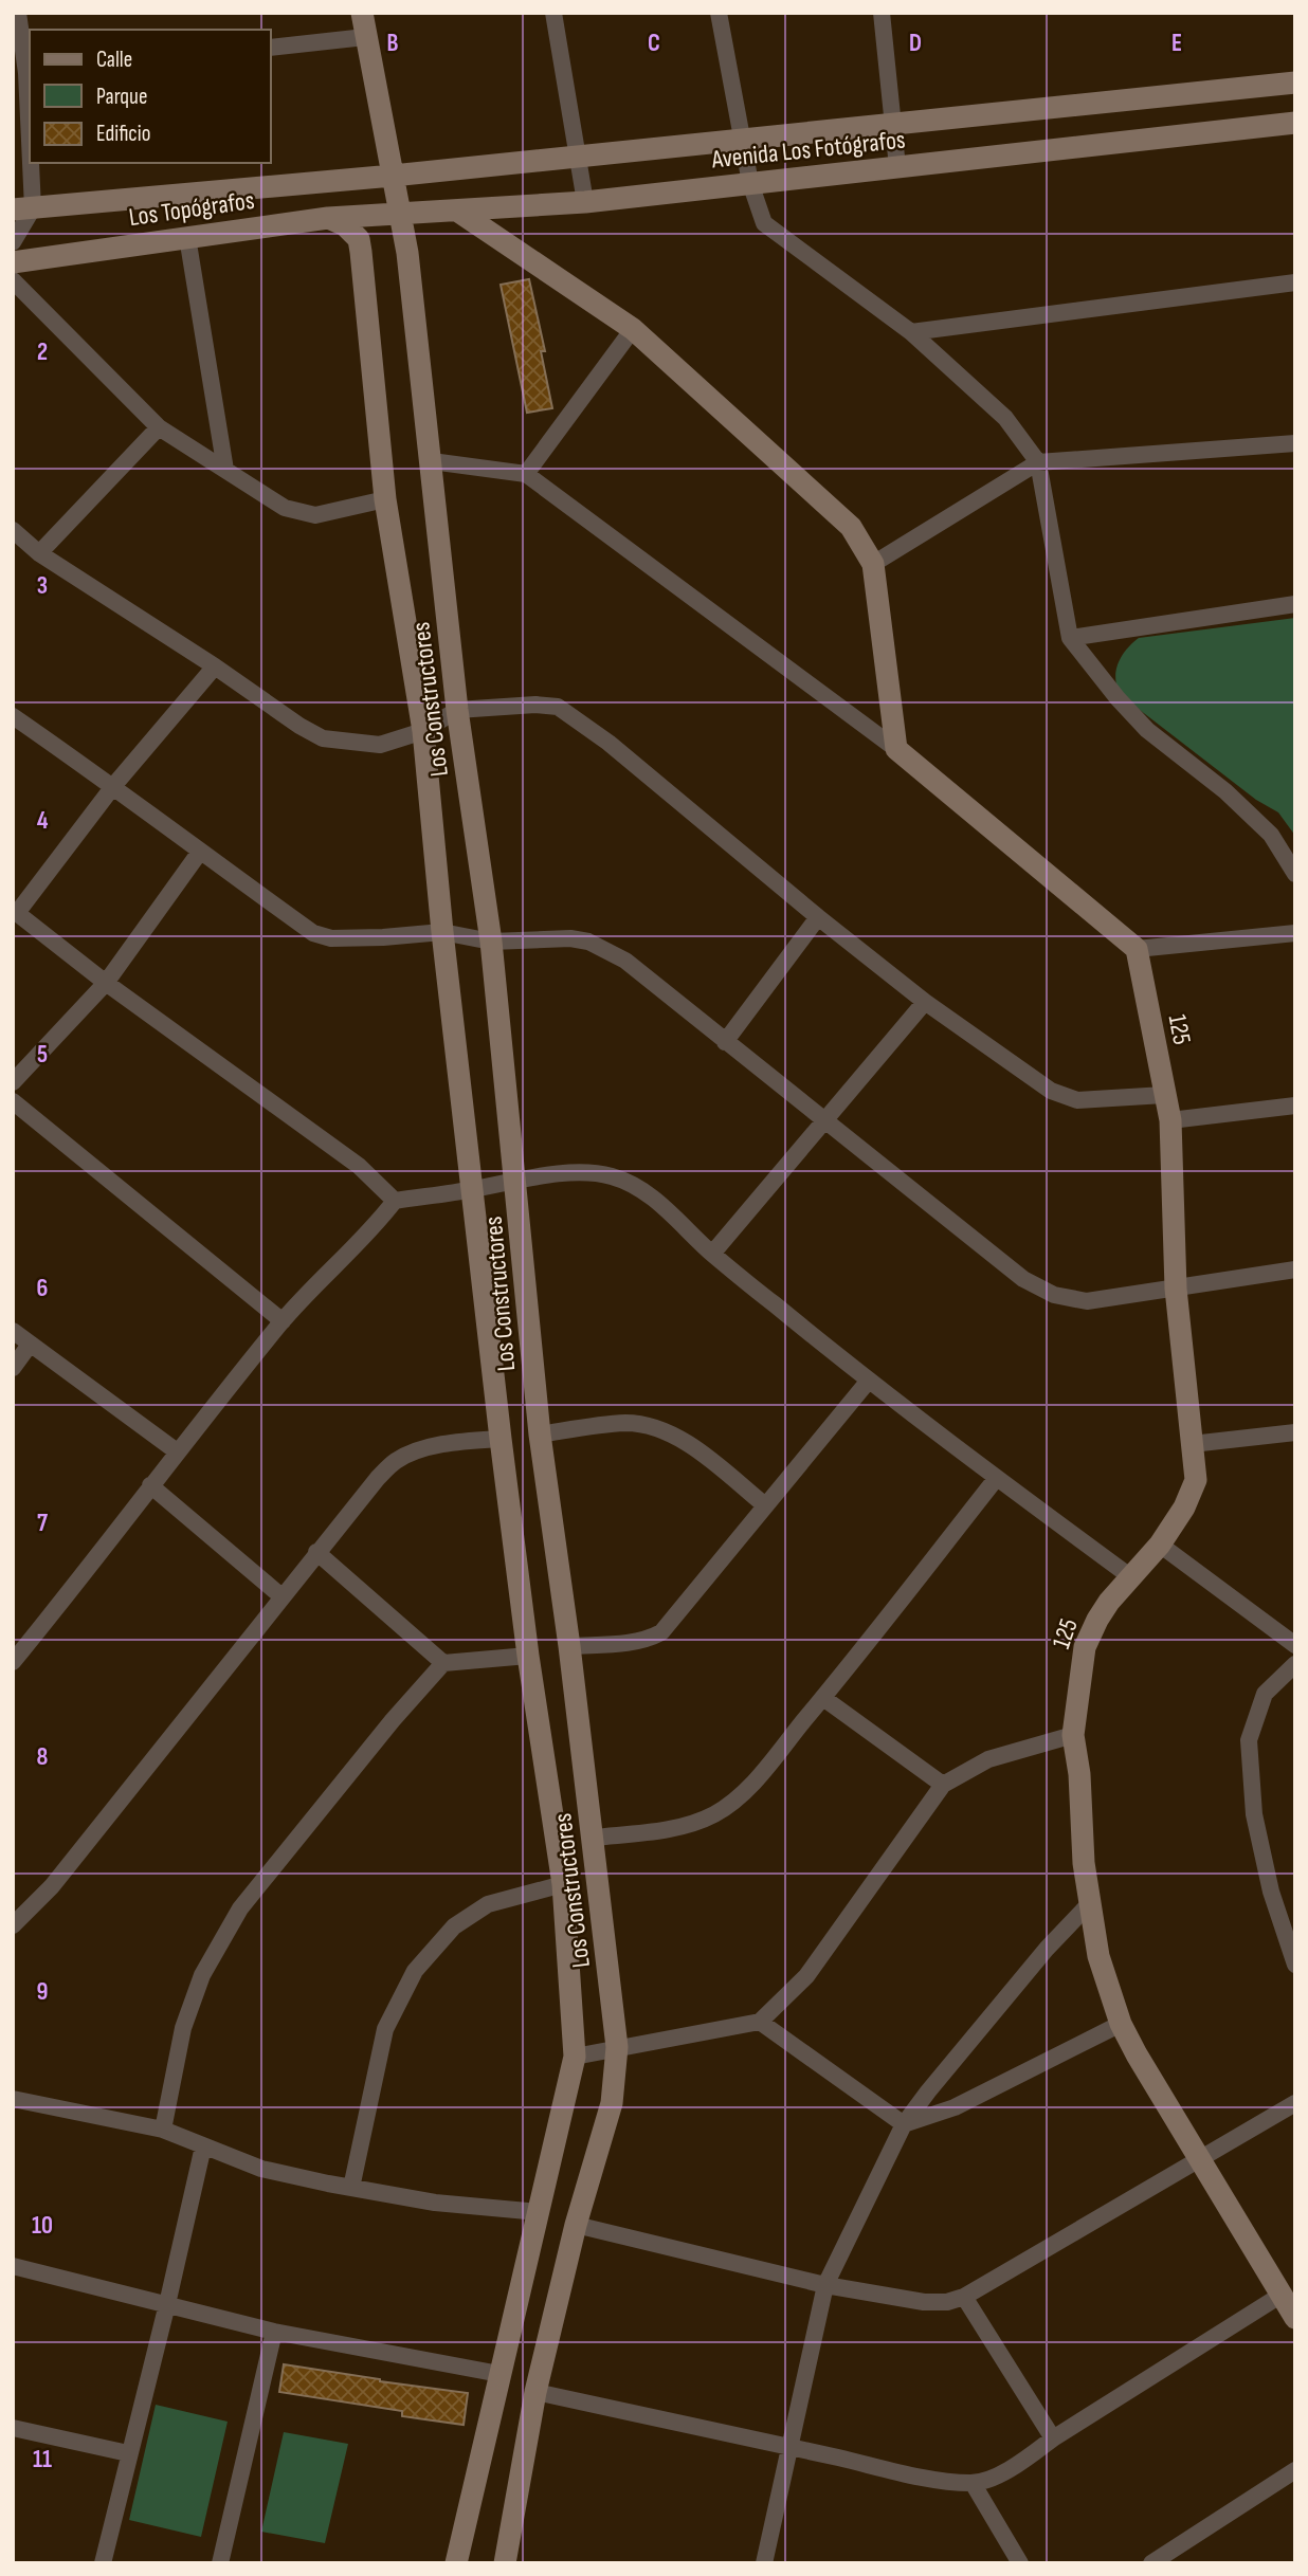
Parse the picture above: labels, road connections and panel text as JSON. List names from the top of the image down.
{
  "streets": {
    "main road": [
      "Avenida Los Fotógrafos",
      "Los Topógrafos",
      "Los Constructores",
      "125"
    ]
  },
  "crossings": [
    ["Avenida Los Fotógrafos", "Los Topógrafos"],
    ["Avenida Los Fotógrafos", "Los Constructores"],
    ["Los Topógrafos", "Los Constructores"]
  ],
  "legend": ["Calle", "Parque", "Edificio"],
  "grid": {
    "columns": [
      "B",
      "C",
      "D",
      "E"
    ],
    "rows": [
      "2",
      "3",
      "4",
      "5",
      "6",
      "7",
      "8",
      "9",
      "10",
      "11"
    ]
  }
}
